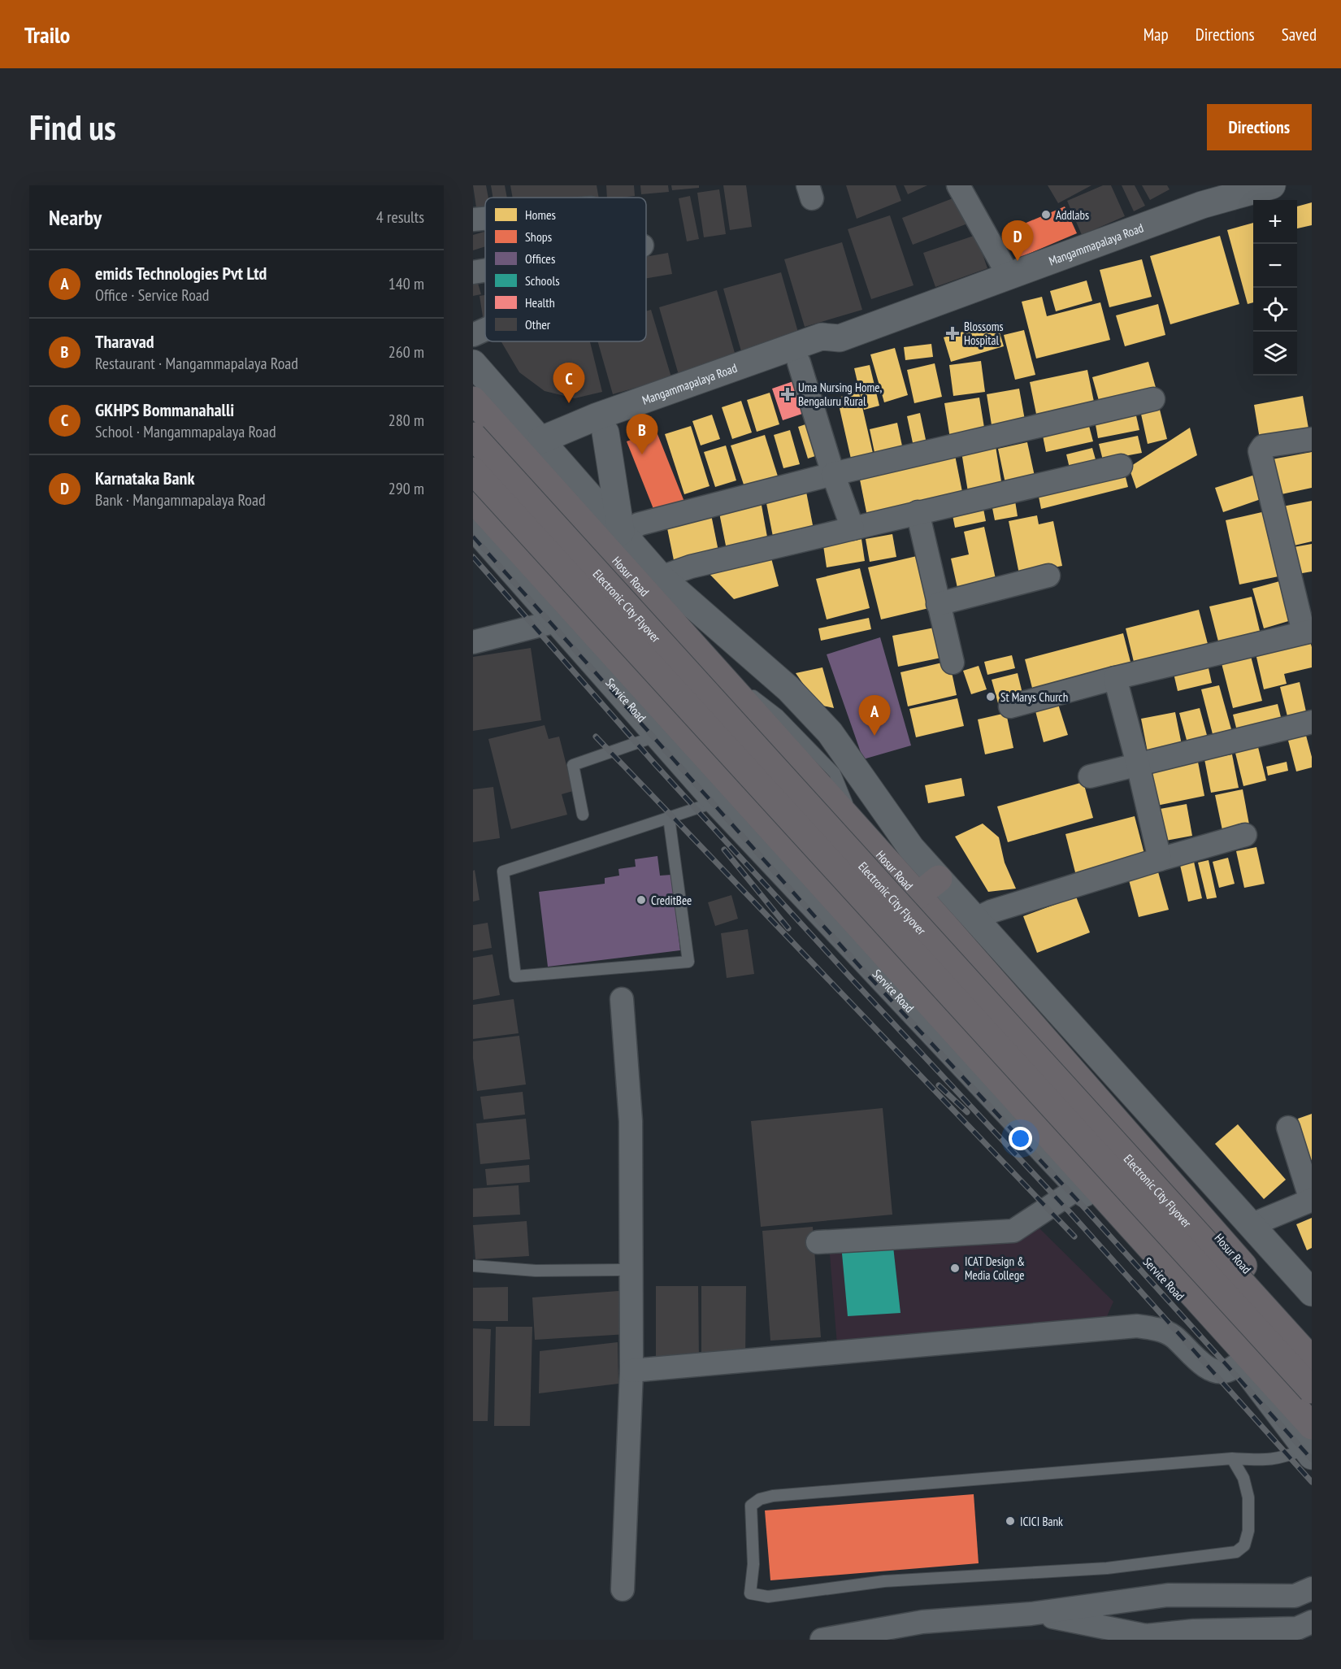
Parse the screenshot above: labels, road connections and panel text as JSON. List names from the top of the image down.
{
  "streets": {
    "highway": ["Hosur Road", "Electronic City Flyover"],
    "street": ["Mangammapalaya Road", "Service Road"]
  },
  "places": {
    "other": [
      "Addlabs",
      "St Marys Church",
      "CreditBee",
      "ICAT Design & Media College",
      "ICICI Bank"
    ],
    "health": ["Blossoms Hospital", "Uma Nursing Home, Bengaluru Rural"]
  },
  "legend": [
    "Homes",
    "Shops",
    "Offices",
    "Schools",
    "Health",
    "Other"
  ],
  "page": {
    "header": "Trailo",
    "nav": ["Map", "Directions", "Saved"],
    "buttons": "Directions",
    "title": "Find us",
    "heading": ["Nearby", "4 results"],
    "map_buttons": ["+", "−"],
    "pins": [
      "D",
      "C",
      "B",
      "A"
    ],
    "list": [
      {
        "mark": "A",
        "name": "emids Technologies Pvt Ltd",
        "note": "Office · Service Road",
        "value": "140 m"
      },
      {
        "mark": "B",
        "name": "Tharavad",
        "note": "Restaurant · Mangammapalaya Road",
        "value": "260 m"
      },
      {
        "mark": "C",
        "name": "GKHPS Bommanahalli",
        "note": "School · Mangammapalaya Road",
        "value": "280 m"
      },
      {
        "mark": "D",
        "name": "Karnataka Bank",
        "note": "Bank · Mangammapalaya Road",
        "value": "290 m"
      }
    ]
  }
}
